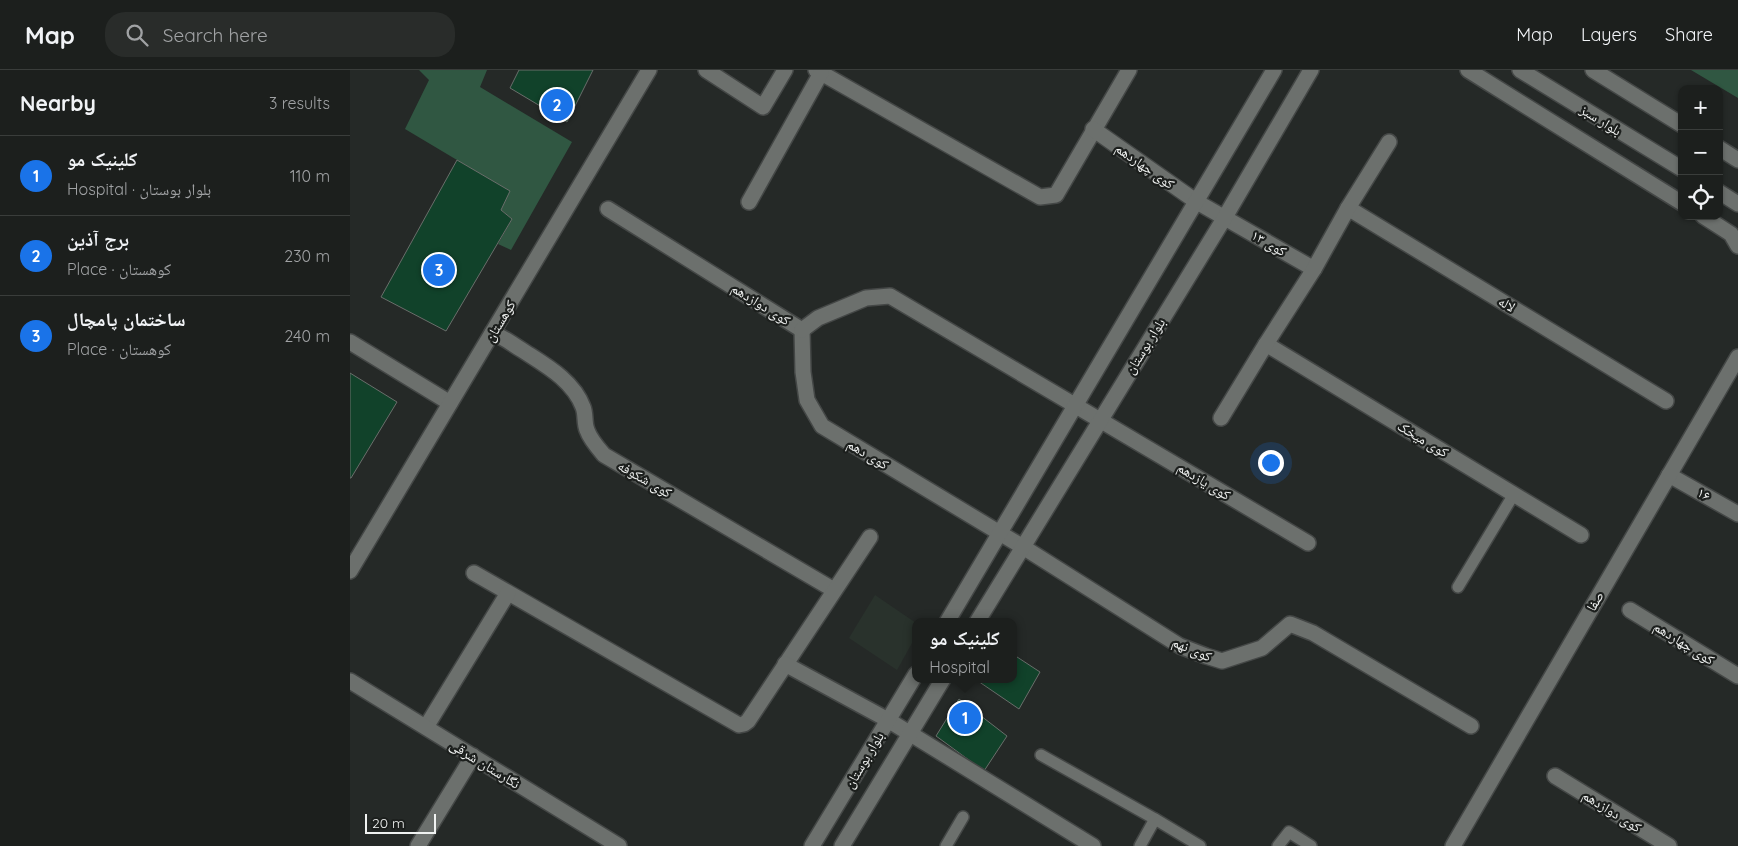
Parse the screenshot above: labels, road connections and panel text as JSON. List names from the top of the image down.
{
  "streets": {
    "street": [
      "بلوار سبز",
      "کوی چهاردهم",
      "کوی ۱۳",
      "کوی دوازدهم",
      "لاله",
      "کوهستان",
      "بلوار بوستان",
      "کوی میخک",
      "کوی دهم",
      "کوی شکوفه",
      "کوی یازدهم",
      "۱۶",
      "صفا",
      "کوی نهم",
      "نگارستان شرقی"
    ]
  },
  "crossings": [
    ["کوی چهاردهم", "کوی ۱۳"],
    ["کوی چهاردهم", "بلوار بوستان"],
    ["کوی ۱۳", "بلوار بوستان"],
    ["کوی دوازدهم", "بلوار بوستان"],
    ["کوی دوازدهم", "کوی دهم"],
    ["کوی دوازدهم", "کوی یازدهم"],
    ["کوهستان", "کوی شکوفه"],
    ["بلوار بوستان", "کوی دهم"],
    ["بلوار بوستان", "کوی یازدهم"],
    ["بلوار بوستان", "کوی نهم"],
    ["کوی دهم", "کوی نهم"],
    ["۱۶", "صفا"]
  ],
  "scale_bar": "20 m",
  "page": {
    "header": "Map",
    "search": "Search here",
    "nav": ["Map", "Layers", "Share"],
    "heading": ["Nearby", "3 results"],
    "map_buttons": ["+", "−"],
    "pins": ["2", "3", "1"],
    "list": [
      {
        "mark": "1",
        "name": "کلینیک مو",
        "note": "Hospital · بلوار بوستان",
        "value": "110 m"
      },
      {
        "mark": "2",
        "name": "برج آذین",
        "note": "Place · کوهستان",
        "value": "230 m"
      },
      {
        "mark": "3",
        "name": "ساختمان پامچال",
        "note": "Place · کوهستان",
        "value": "240 m"
      }
    ],
    "popup": ["کلینیک مو", "Hospital"],
    "scale": "20 m"
  }
}
